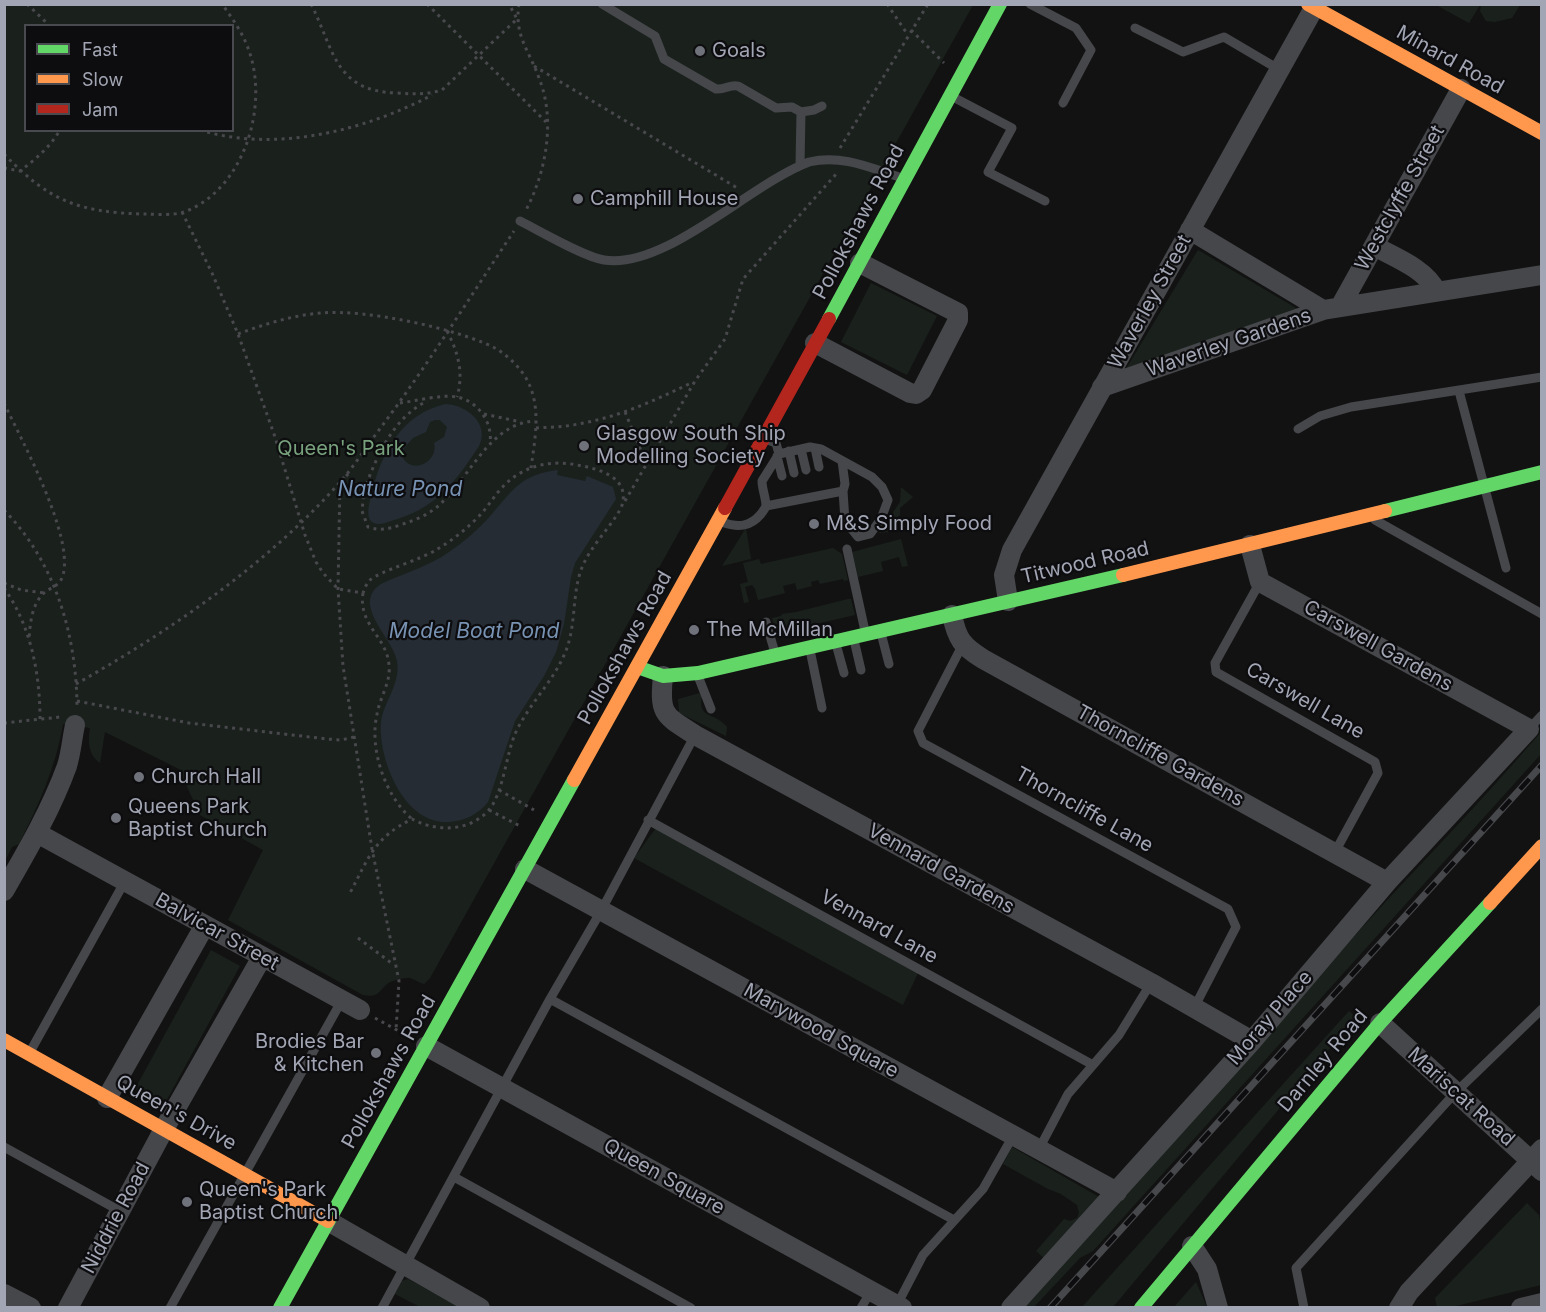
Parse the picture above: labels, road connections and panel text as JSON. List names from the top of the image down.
{
  "streets": {
    "main road": [
      "Minard Road",
      "Pollokshaws Road",
      "Titwood Road",
      "Darnley Road",
      "Queen's Drive"
    ],
    "street": [
      "Westclyffe Street",
      "Waverley Street",
      "Waverley Gardens",
      "Carswell Gardens",
      "Thorncliffe Gardens",
      "Vennard Gardens",
      "Balvicar Street",
      "Moray Place",
      "Marywood Square",
      "Mariscat Road",
      "Queen Square",
      "Niddrie Road"
    ],
    "lane": ["Carswell Lane", "Thorncliffe Lane", "Vennard Lane"]
  },
  "crossings": [
    ["Minard Road", "Westclyffe Street"],
    ["Minard Road", "Waverley Street"],
    ["Westclyffe Street", "Waverley Gardens"],
    ["Pollokshaws Road", "Titwood Road"],
    ["Pollokshaws Road", "Marywood Square"],
    ["Pollokshaws Road", "Queen's Drive"],
    ["Pollokshaws Road", "Queen Square"],
    ["Waverley Street", "Waverley Gardens"],
    ["Waverley Street", "Titwood Road"],
    ["Titwood Road", "Vennard Gardens"],
    ["Carswell Gardens", "Carswell Lane"],
    ["Carswell Gardens", "Moray Place"],
    ["Carswell Lane", "Thorncliffe Gardens"],
    ["Thorncliffe Gardens", "Thorncliffe Lane"],
    ["Thorncliffe Gardens", "Moray Place"],
    ["Thorncliffe Lane", "Vennard Gardens"],
    ["Vennard Gardens", "Moray Place"],
    ["Balvicar Street", "Niddrie Road"],
    ["Moray Place", "Marywood Square"],
    ["Darnley Road", "Mariscat Road"],
    ["Queen's Drive", "Niddrie Road"]
  ],
  "water": ["Nature Pond", "Model Boat Pond"],
  "parks": ["Queen's Park"],
  "places": [
    "Goals",
    "Camphill House",
    "Glasgow South Ship Modelling Society",
    "M&S Simply Food",
    "The McMillan",
    "Church Hall",
    "Queens Park Baptist Church",
    "Brodies Bar & Kitchen",
    "Queen's Park Baptist Church"
  ],
  "legend": ["Fast", "Slow", "Jam"]
}
